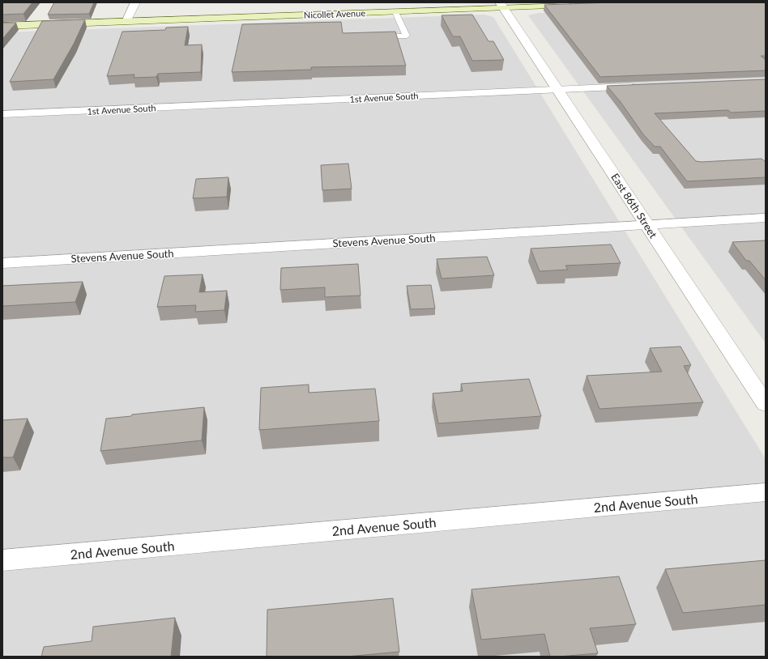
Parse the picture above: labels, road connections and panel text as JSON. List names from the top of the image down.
{
  "streets": {
    "main road": ["Nicollet Avenue"],
    "street": [
      "1st Avenue South",
      "East 86th Street",
      "Stevens Avenue South",
      "2nd Avenue South"
    ]
  },
  "crossings": [
    ["Nicollet Avenue", "East 86th Street"],
    ["1st Avenue South", "East 86th Street"],
    ["East 86th Street", "Stevens Avenue South"]
  ]
}
